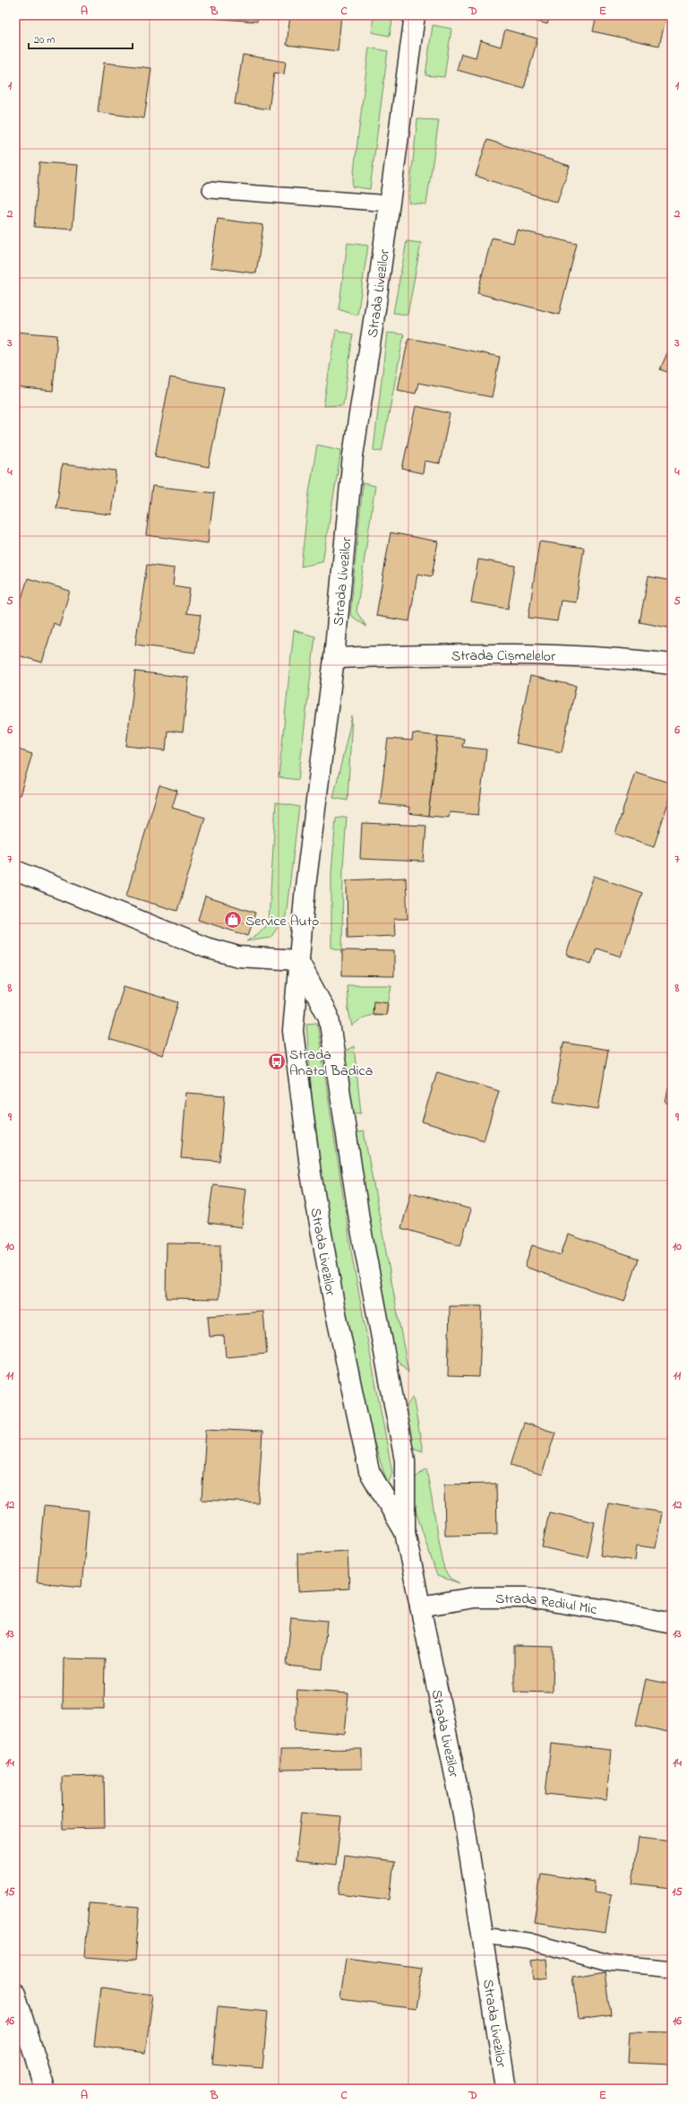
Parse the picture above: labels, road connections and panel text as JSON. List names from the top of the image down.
{
  "streets": {
    "street": ["Strada Livezilor", "Strada Cișmelelor", "Strada Rediul Mic"]
  },
  "crossings": [
    ["Strada Livezilor", "Strada Cișmelelor"],
    ["Strada Livezilor", "Strada Rediul Mic"]
  ],
  "places": {
    "shop": ["Service Auto"],
    "bus stop": ["Strada Anatol Badica"]
  },
  "scale_bar": "20 m",
  "grid": {
    "columns": [
      "A",
      "B",
      "C",
      "D",
      "E"
    ],
    "rows": [
      "1",
      "2",
      "3",
      "4",
      "5",
      "6",
      "7",
      "8",
      "9",
      "10",
      "11",
      "12",
      "13",
      "14",
      "15",
      "16"
    ]
  }
}
